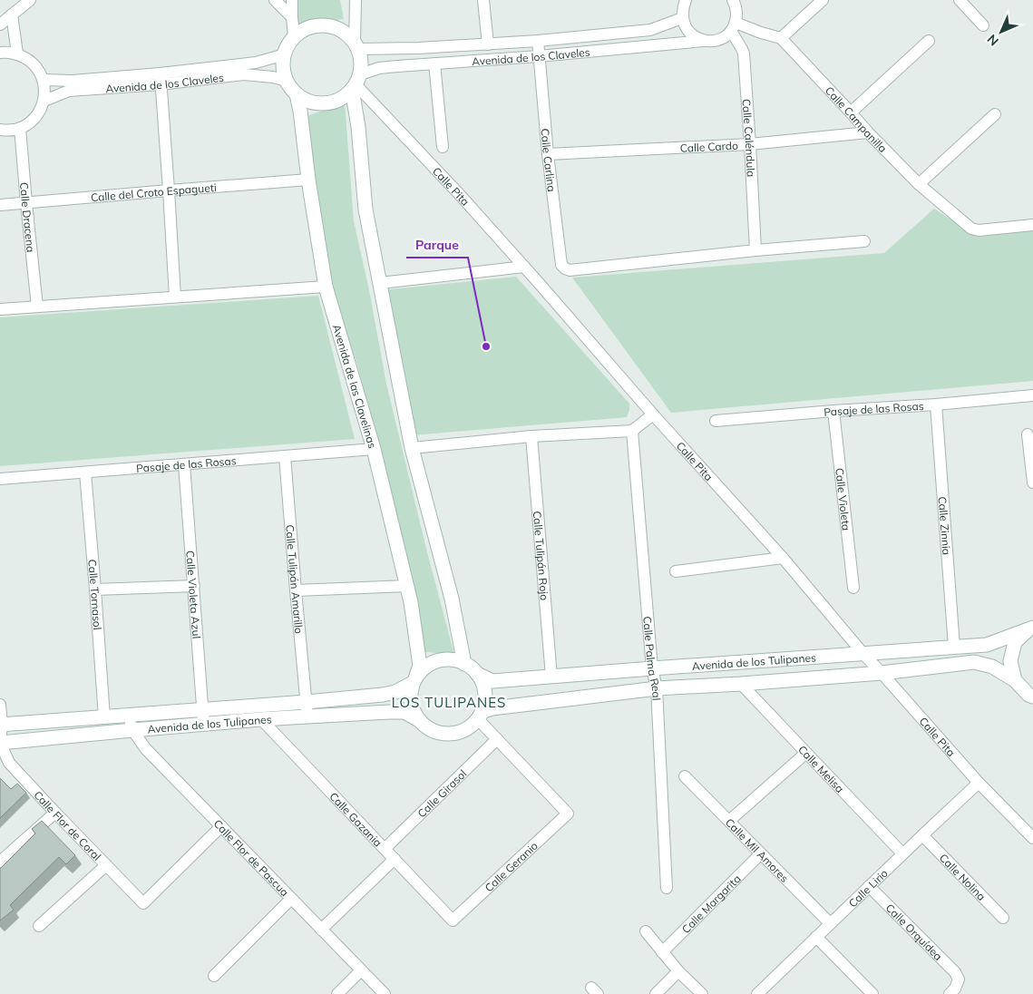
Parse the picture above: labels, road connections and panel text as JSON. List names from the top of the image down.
{
  "streets": {
    "street": [
      "Avenida de los Claveles",
      "Calle Campanilla",
      "Calle Caléndula",
      "Calle Cardo",
      "Calle Carlina",
      "Calle Pita",
      "Calle del Croto Espagueti",
      "Calle Dracena",
      "Avenida de las Clavelinas",
      "Pasaje de las Rosas",
      "Calle Violeta",
      "Calle Zinnia",
      "Calle Tulipán Rojo",
      "Calle Tulipán Amarillo",
      "Calle Violeta Azul",
      "Calle Tornasol",
      "Calle Palma Real",
      "Avenida de los Tulipanes",
      "Calle Melisa",
      "Calle Girasol",
      "Calle Gazania",
      "Calle Flor de Coral",
      "Calle Mil Amores",
      "Calle Flor de Pascua",
      "Calle Geranio",
      "Calle Nolina",
      "Calle Lirio",
      "Calle Margarita",
      "Calle Orquídea"
    ]
  },
  "crossings": [
    ["Avenida de los Claveles", "Calle Caléndula"],
    ["Avenida de los Claveles", "Calle Carlina"],
    ["Avenida de los Claveles", "Calle Pita"],
    ["Avenida de los Claveles", "Avenida de las Clavelinas"],
    ["Calle Campanilla", "Calle Cardo"],
    ["Calle Caléndula", "Calle Cardo"],
    ["Calle Caléndula", "Calle Carlina"],
    ["Calle Cardo", "Calle Carlina"],
    ["Calle Pita", "Avenida de las Clavelinas"],
    ["Calle Pita", "Avenida de los Tulipanes"],
    ["Calle Pita", "Calle Lirio"],
    ["Calle del Croto Espagueti", "Calle Dracena"],
    ["Calle del Croto Espagueti", "Avenida de las Clavelinas"],
    ["Avenida de las Clavelinas", "Pasaje de las Rosas"],
    ["Avenida de las Clavelinas", "Avenida de los Tulipanes"],
    ["Pasaje de las Rosas", "Calle Violeta"],
    ["Pasaje de las Rosas", "Calle Zinnia"],
    ["Pasaje de las Rosas", "Calle Tulipán Amarillo"],
    ["Pasaje de las Rosas", "Calle Violeta Azul"],
    ["Pasaje de las Rosas", "Calle Tornasol"],
    ["Calle Zinnia", "Avenida de los Tulipanes"],
    ["Calle Tulipán Rojo", "Avenida de los Tulipanes"],
    ["Calle Tulipán Amarillo", "Avenida de los Tulipanes"],
    ["Calle Violeta Azul", "Avenida de los Tulipanes"],
    ["Calle Tornasol", "Avenida de los Tulipanes"],
    ["Calle Palma Real", "Avenida de los Tulipanes"],
    ["Avenida de los Tulipanes", "Calle Melisa"],
    ["Avenida de los Tulipanes", "Calle Gazania"],
    ["Avenida de los Tulipanes", "Calle Flor de Coral"],
    ["Avenida de los Tulipanes", "Calle Flor de Pascua"],
    ["Calle Melisa", "Calle Lirio"],
    ["Calle Girasol", "Calle Gazania"],
    ["Calle Girasol", "Calle Geranio"],
    ["Calle Gazania", "Calle Geranio"],
    ["Calle Flor de Coral", "Calle Flor de Pascua"],
    ["Calle Mil Amores", "Calle Lirio"],
    ["Calle Mil Amores", "Calle Margarita"],
    ["Calle Nolina", "Calle Lirio"],
    ["Calle Lirio", "Calle Orquídea"]
  ],
  "districts": ["LOS TULIPANES"],
  "places": ["Parque"],
  "north": "bottom left"
}
